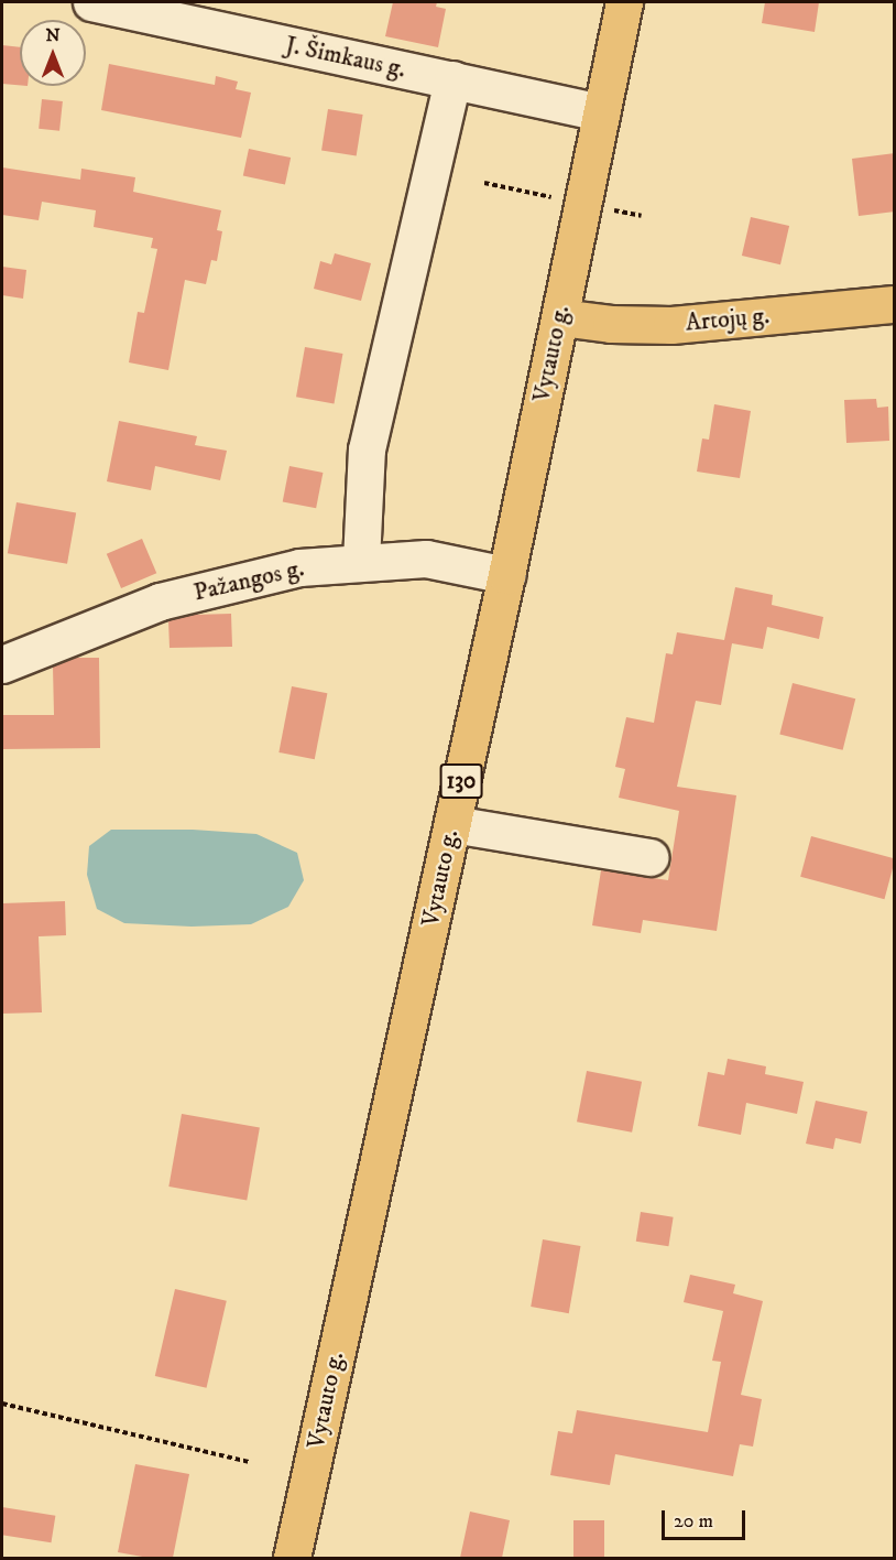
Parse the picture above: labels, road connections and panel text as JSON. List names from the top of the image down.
{
  "streets": {
    "main road": ["Artojų g.", "Vytauto g.", "130"],
    "street": ["J. Šimkaus g.", "Pažangos g."]
  },
  "crossings": [
    ["J. Šimkaus g.", "Vytauto g."],
    ["Artojų g.", "Vytauto g."],
    ["Vytauto g.", "Pažangos g."]
  ],
  "scale_bar": "20 m",
  "north": "top"
}
